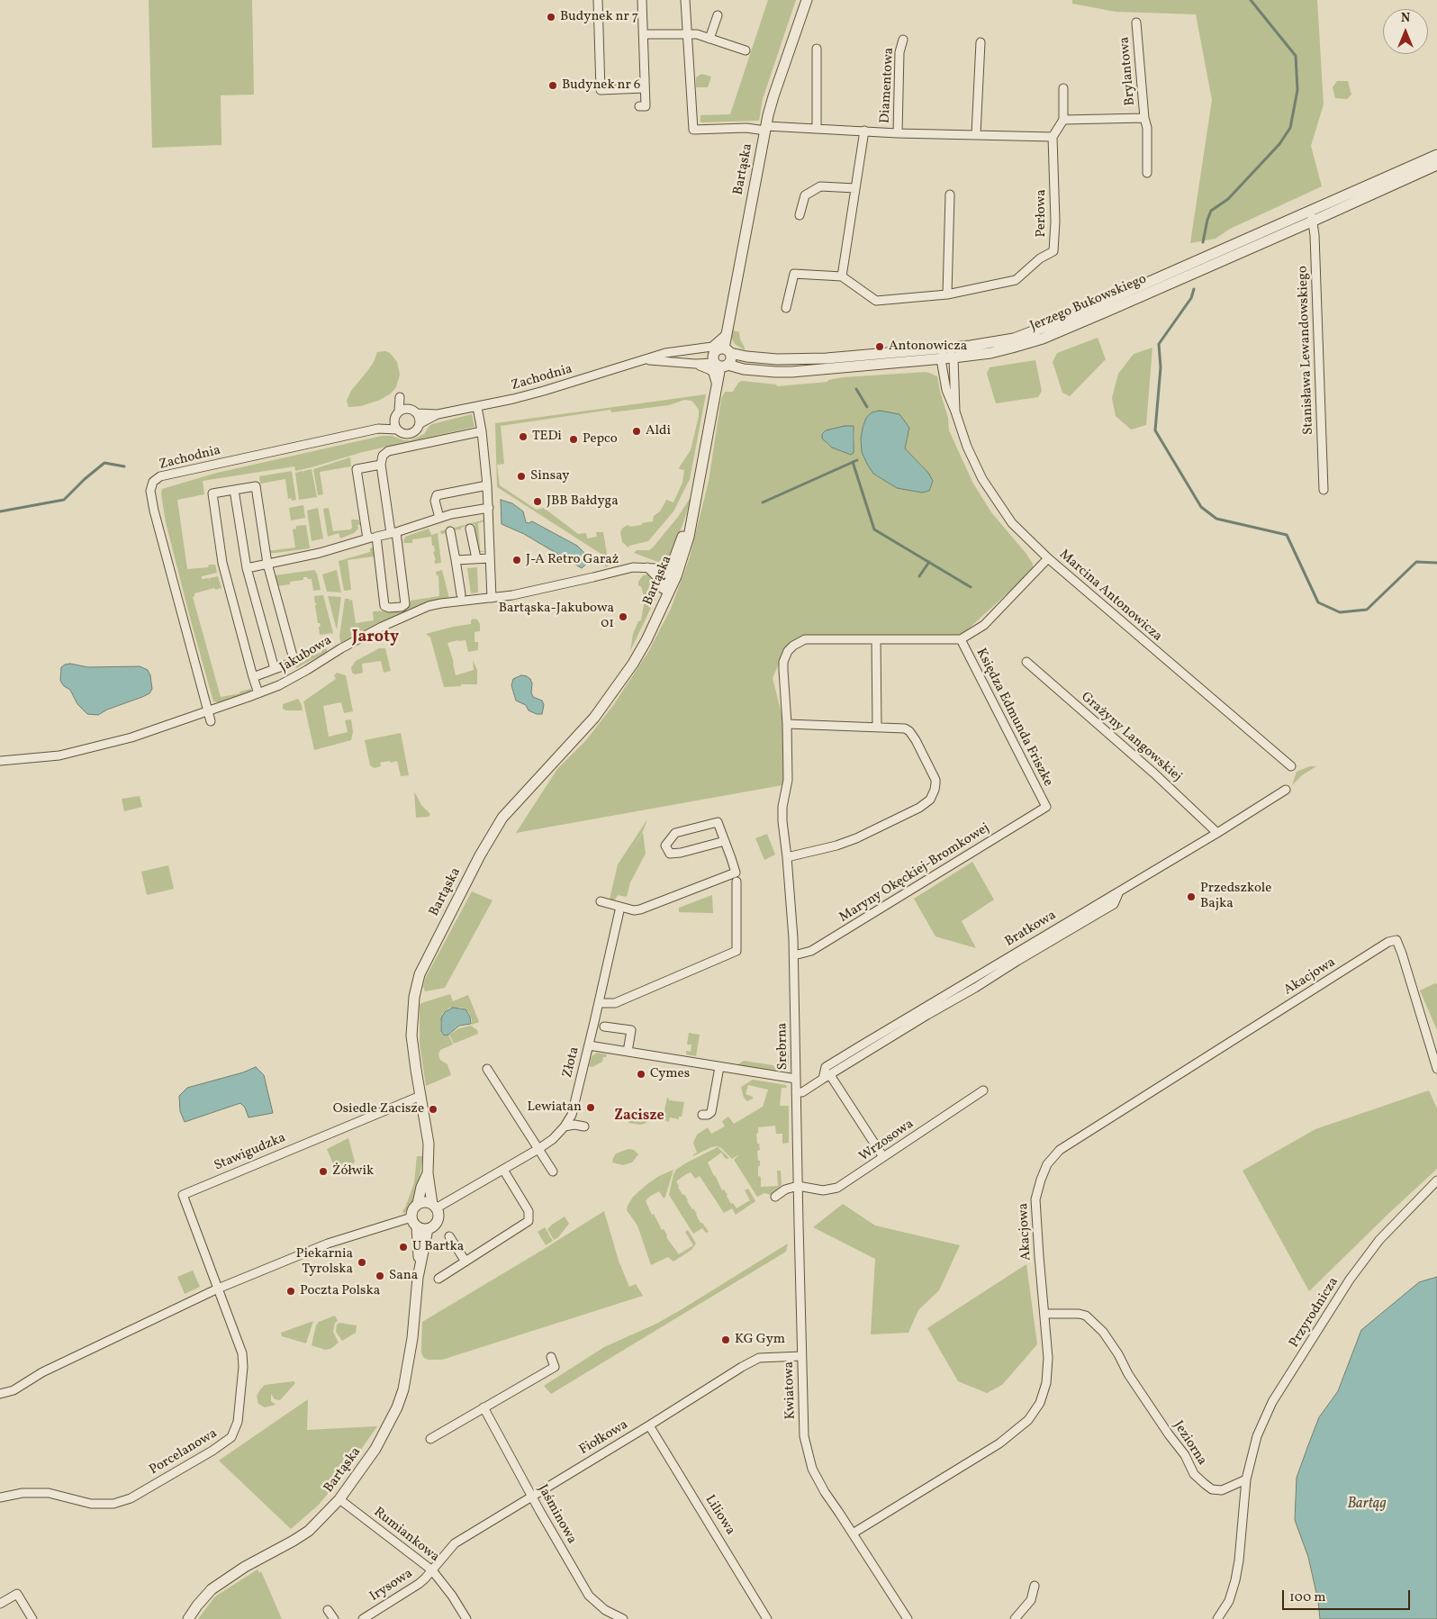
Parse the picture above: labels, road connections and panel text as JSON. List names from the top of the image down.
{
  "streets": {
    "street": [
      "Brylantowa",
      "Diamentowa",
      "Bartąska",
      "Perłowa",
      "Jerzego Bukowskiego",
      "Stanisława Lewandowskiego",
      "Zachodnia",
      "Marcina Antonowicza",
      "Jakubowa",
      "Księdza Edmunda Friszke",
      "Grażyny Langowskiej",
      "Maryny Okęckiej-Bromkowej",
      "Akacjowa",
      "Srebrna",
      "Złota",
      "Wrzosowa",
      "Stawigudzka",
      "Przyrodnicza",
      "Kwiatowa",
      "Fiołkowa",
      "Jeziorna",
      "Porcelanowa",
      "Jaśminowa",
      "Liliowa",
      "Rumiankowa",
      "Irysowa"
    ]
  },
  "crossings": [
    ["Diamentowa", "Bartąska"],
    ["Diamentowa", "Perłowa"],
    ["Bartąska", "Jerzego Bukowskiego"],
    ["Bartąska", "Jakubowa"],
    ["Bartąska", "Złota"],
    ["Bartąska", "Stawigudzka"],
    ["Bartąska", "Rumiankowa"],
    ["Jerzego Bukowskiego", "Stanisława Lewandowskiego"],
    ["Jerzego Bukowskiego", "Marcina Antonowicza"],
    ["Zachodnia", "Jakubowa"],
    ["Marcina Antonowicza", "Księdza Edmunda Friszke"],
    ["Księdza Edmunda Friszke", "Maryny Okęckiej-Bromkowej"],
    ["Księdza Edmunda Friszke", "Srebrna"],
    ["Maryny Okęckiej-Bromkowej", "Srebrna"],
    ["Akacjowa", "Kwiatowa"],
    ["Akacjowa", "Jeziorna"],
    ["Srebrna", "Złota"],
    ["Srebrna", "Kwiatowa"],
    ["Wrzosowa", "Kwiatowa"],
    ["Stawigudzka", "Porcelanowa"],
    ["Przyrodnicza", "Jeziorna"],
    ["Kwiatowa", "Fiołkowa"],
    ["Fiołkowa", "Jaśminowa"],
    ["Fiołkowa", "Liliowa"],
    ["Fiołkowa", "Rumiankowa"],
    ["Fiołkowa", "Irysowa"],
    ["Rumiankowa", "Irysowa"]
  ],
  "districts": ["Jaroty", "Zacisze"],
  "water": ["Bartąg"],
  "places": [
    "Budynek nr 7",
    "Budynek nr 6",
    "Antonowicza",
    "Aldi",
    "TEDi",
    "Pepco",
    "Sinsay",
    "JBB Bałdyga",
    "J-A Retro Garaż",
    "Bartąska-Jakubowa 01",
    "Przedszkole Bajka",
    "Cymes",
    "Lewiatan",
    "Osiedle Zacisze",
    "Żółwik",
    "U Bartka",
    "Piekarnia Tyrolska",
    "Sana",
    "Poczta Polska",
    "KG Gym"
  ],
  "scale_bar": "100 m",
  "north": "top"
}
